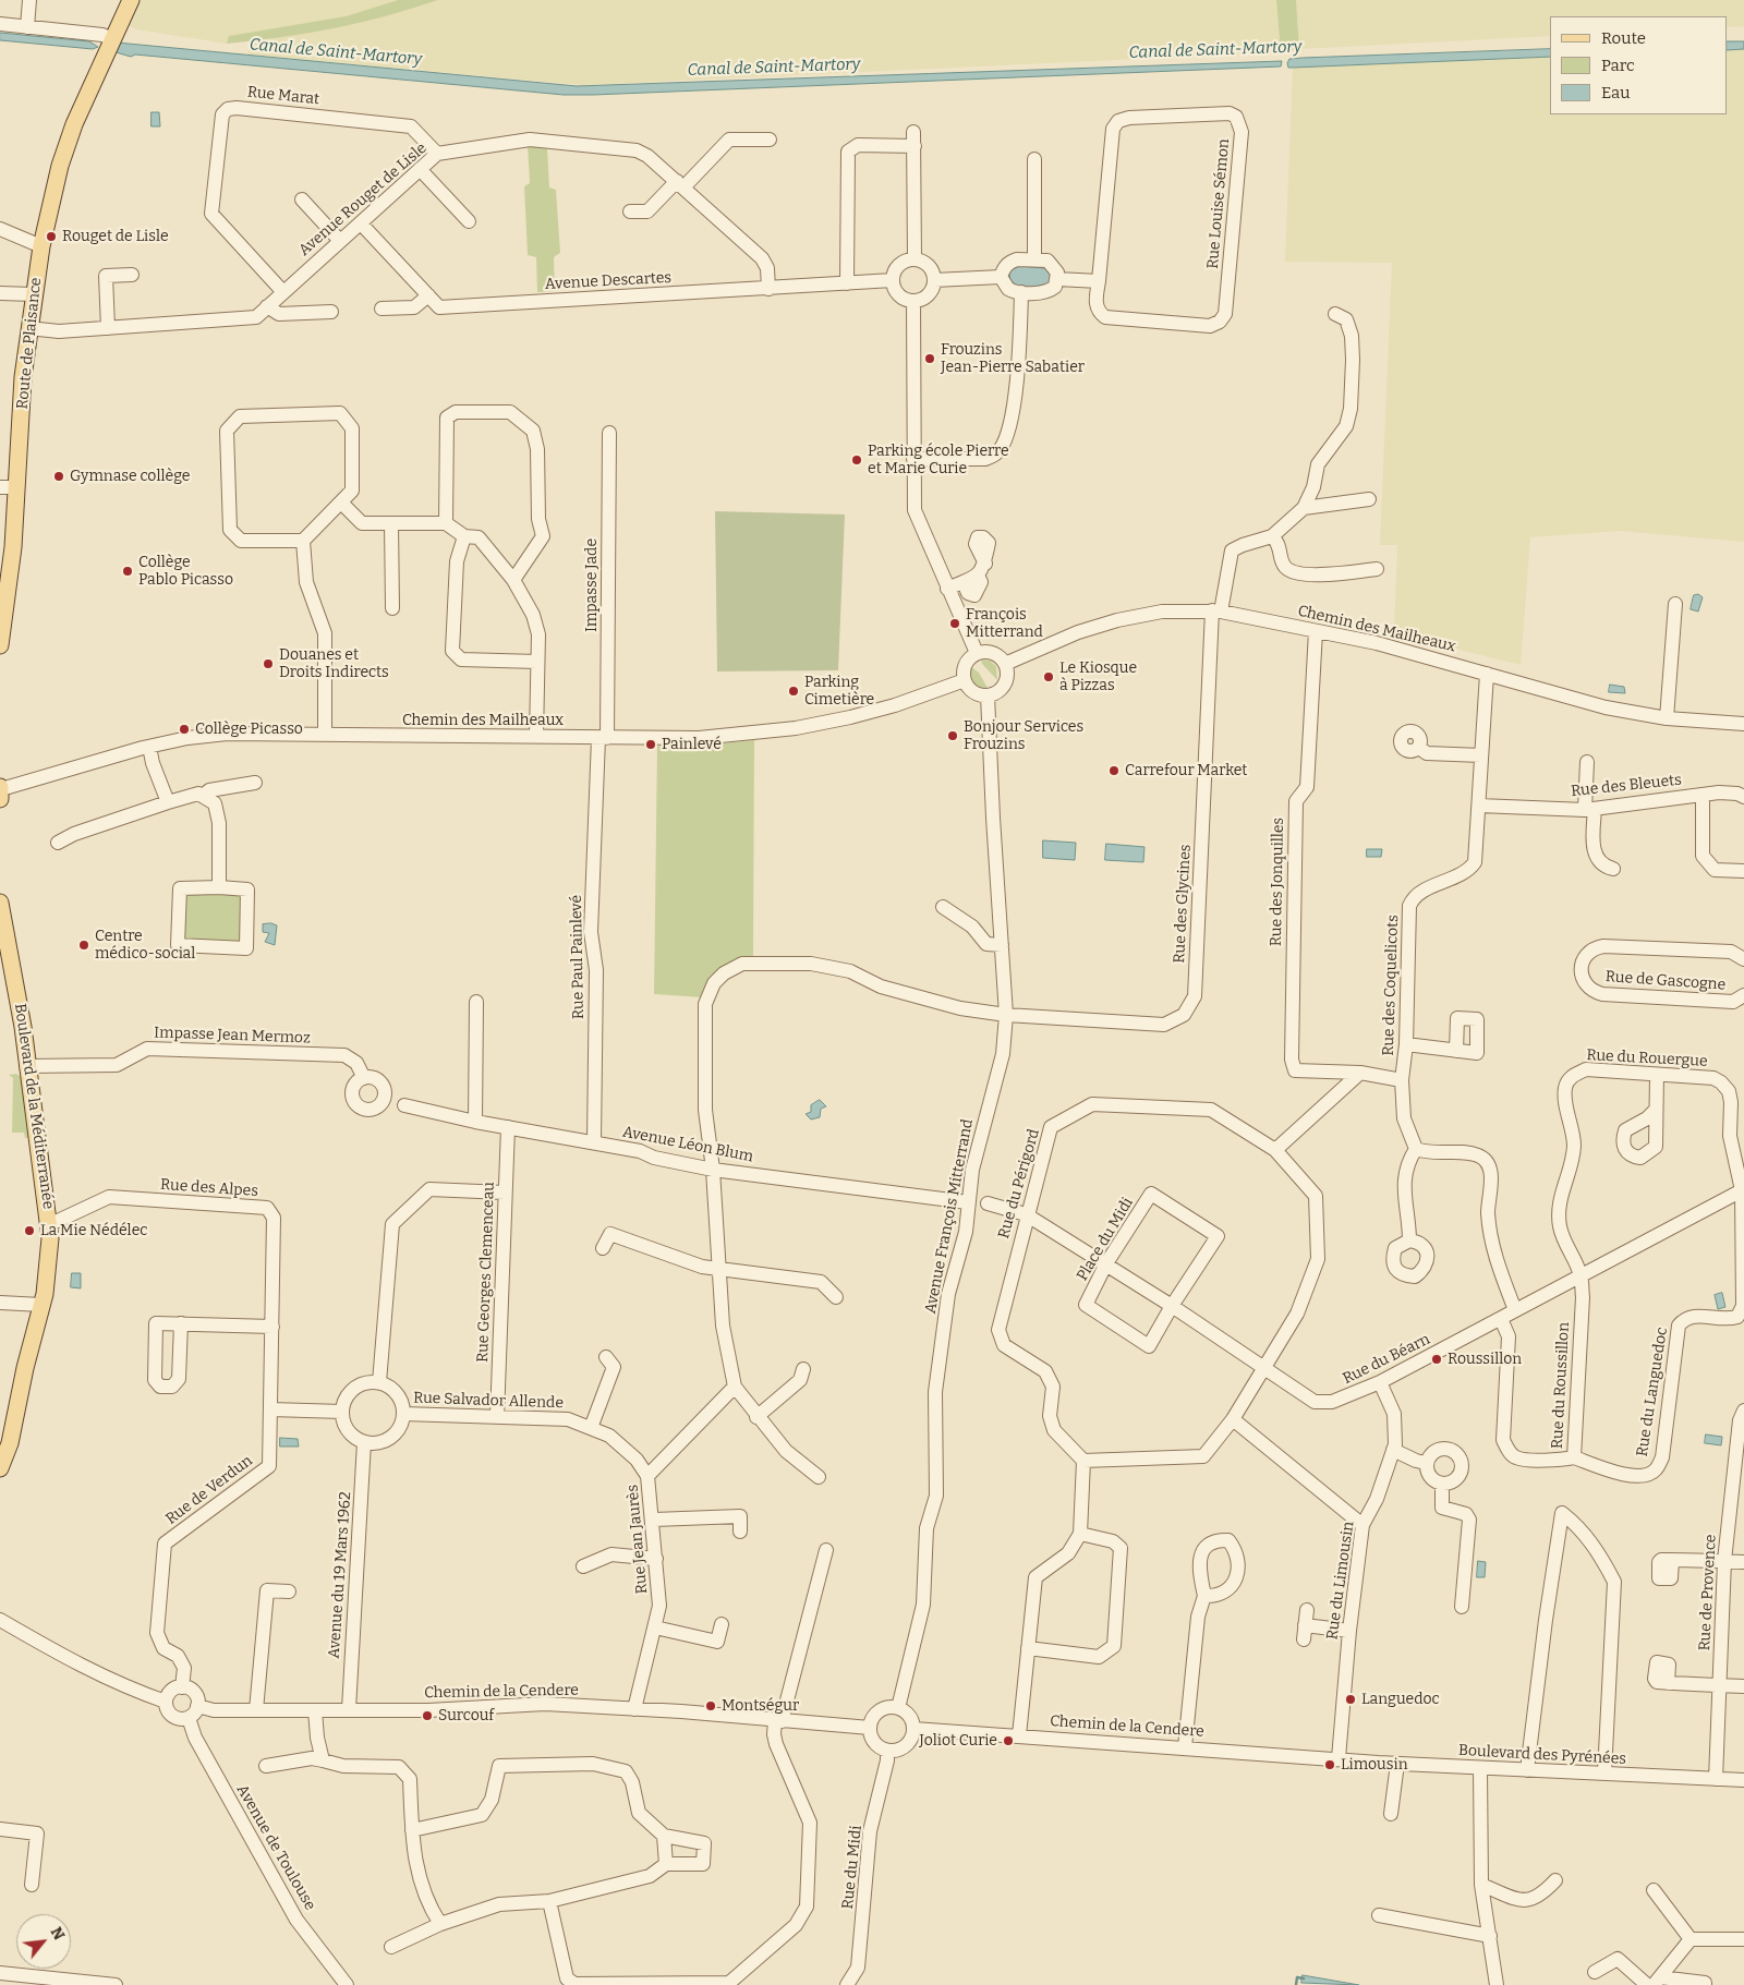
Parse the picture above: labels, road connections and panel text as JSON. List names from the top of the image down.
{
  "streets": {
    "main road": ["Route de Plaisance", "Boulevard de la Méditerranée"],
    "street": [
      "Rue Marat",
      "Avenue Rouget de Lisle",
      "Rue Louise Sémon",
      "Avenue Descartes",
      "Impasse Jade",
      "Chemin des Mailheaux",
      "Rue des Bleuets",
      "Rue des Jonquilles",
      "Rue des Glycines",
      "Rue Paul Painlevé",
      "Rue de Gascogne",
      "Rue des Coquelicots",
      "Impasse Jean Mermoz",
      "Rue du Rouergue",
      "Avenue Léon Blum",
      "Rue du Périgord",
      "Rue des Alpes",
      "Avenue François Mitterrand",
      "Place du Midi",
      "Rue Georges Clemenceau",
      "Rue du Béarn",
      "Rue du Roussillon",
      "Rue du Languedoc",
      "Rue Salvador Allende",
      "Rue de Verdun",
      "Rue Jean Jaurès",
      "Avenue du 19 Mars 1962",
      "Rue du Limousin",
      "Rue de Provence",
      "Chemin de la Cendere",
      "Boulevard des Pyrénées",
      "Avenue de Toulouse",
      "Rue du Midi"
    ]
  },
  "crossings": [
    ["Rue Marat", "Avenue Rouget de Lisle"],
    ["Avenue Rouget de Lisle", "Avenue Descartes"],
    ["Avenue Rouget de Lisle", "Route de Plaisance"],
    ["Impasse Jade", "Chemin des Mailheaux"],
    ["Impasse Jade", "Rue Paul Painlevé"],
    ["Chemin des Mailheaux", "Rue des Jonquilles"],
    ["Chemin des Mailheaux", "Rue des Glycines"],
    ["Chemin des Mailheaux", "Rue Paul Painlevé"],
    ["Chemin des Mailheaux", "Rue des Coquelicots"],
    ["Chemin des Mailheaux", "Avenue François Mitterrand"],
    ["Rue des Bleuets", "Rue des Coquelicots"],
    ["Rue des Jonquilles", "Rue des Coquelicots"],
    ["Rue des Glycines", "Avenue Léon Blum"],
    ["Rue des Glycines", "Avenue François Mitterrand"],
    ["Rue Paul Painlevé", "Avenue Léon Blum"],
    ["Impasse Jean Mermoz", "Boulevard de la Méditerranée"],
    ["Rue du Rouergue", "Rue du Béarn"],
    ["Rue du Rouergue", "Rue du Roussillon"],
    ["Rue du Rouergue", "Rue du Languedoc"],
    ["Boulevard de la Méditerranée", "Rue des Alpes"],
    ["Avenue Léon Blum", "Avenue François Mitterrand"],
    ["Avenue Léon Blum", "Rue Georges Clemenceau"],
    ["Rue du Périgord", "Rue du Béarn"],
    ["Rue des Alpes", "Rue de Verdun"],
    ["Avenue François Mitterrand", "Chemin de la Cendere"],
    ["Avenue François Mitterrand", "Rue du Midi"],
    ["Place du Midi", "Rue du Béarn"],
    ["Rue Georges Clemenceau", "Rue Salvador Allende"],
    ["Rue du Béarn", "Rue du Roussillon"],
    ["Rue du Béarn", "Rue du Languedoc"],
    ["Rue du Béarn", "Rue du Limousin"],
    ["Rue du Roussillon", "Rue du Languedoc"],
    ["Rue Salvador Allende", "Rue Jean Jaurès"],
    ["Rue Salvador Allende", "Avenue du 19 Mars 1962"],
    ["Rue de Verdun", "Chemin de la Cendere"],
    ["Rue de Verdun", "Avenue de Toulouse"],
    ["Rue Jean Jaurès", "Chemin de la Cendere"],
    ["Avenue du 19 Mars 1962", "Chemin de la Cendere"],
    ["Rue du Limousin", "Chemin de la Cendere"],
    ["Rue du Limousin", "Boulevard des Pyrénées"],
    ["Rue de Provence", "Boulevard des Pyrénées"],
    ["Chemin de la Cendere", "Boulevard des Pyrénées"],
    ["Chemin de la Cendere", "Avenue de Toulouse"],
    ["Chemin de la Cendere", "Rue du Midi"]
  ],
  "water": ["Canal de Saint-Martory"],
  "places": [
    "Rouget de Lisle",
    "Frouzins Jean-Pierre Sabatier",
    "Parking école Pierre et Marie Curie",
    "Gymnase collège",
    "Collège Pablo Picasso",
    "François Mitterrand",
    "Douanes et Droits Indirects",
    "Le Kiosque à Pizzas",
    "Parking Cimetière",
    "Collège Picasso",
    "Bonjour Services Frouzins",
    "Painlevé",
    "Carrefour Market",
    "Centre médico-social",
    "La Mie Nédélec",
    "Roussillon",
    "Languedoc",
    "Montségur",
    "Surcouf",
    "Joliot Curie",
    "Limousin"
  ],
  "legend": ["Route", "Parc", "Eau"],
  "north": "top right"
}
